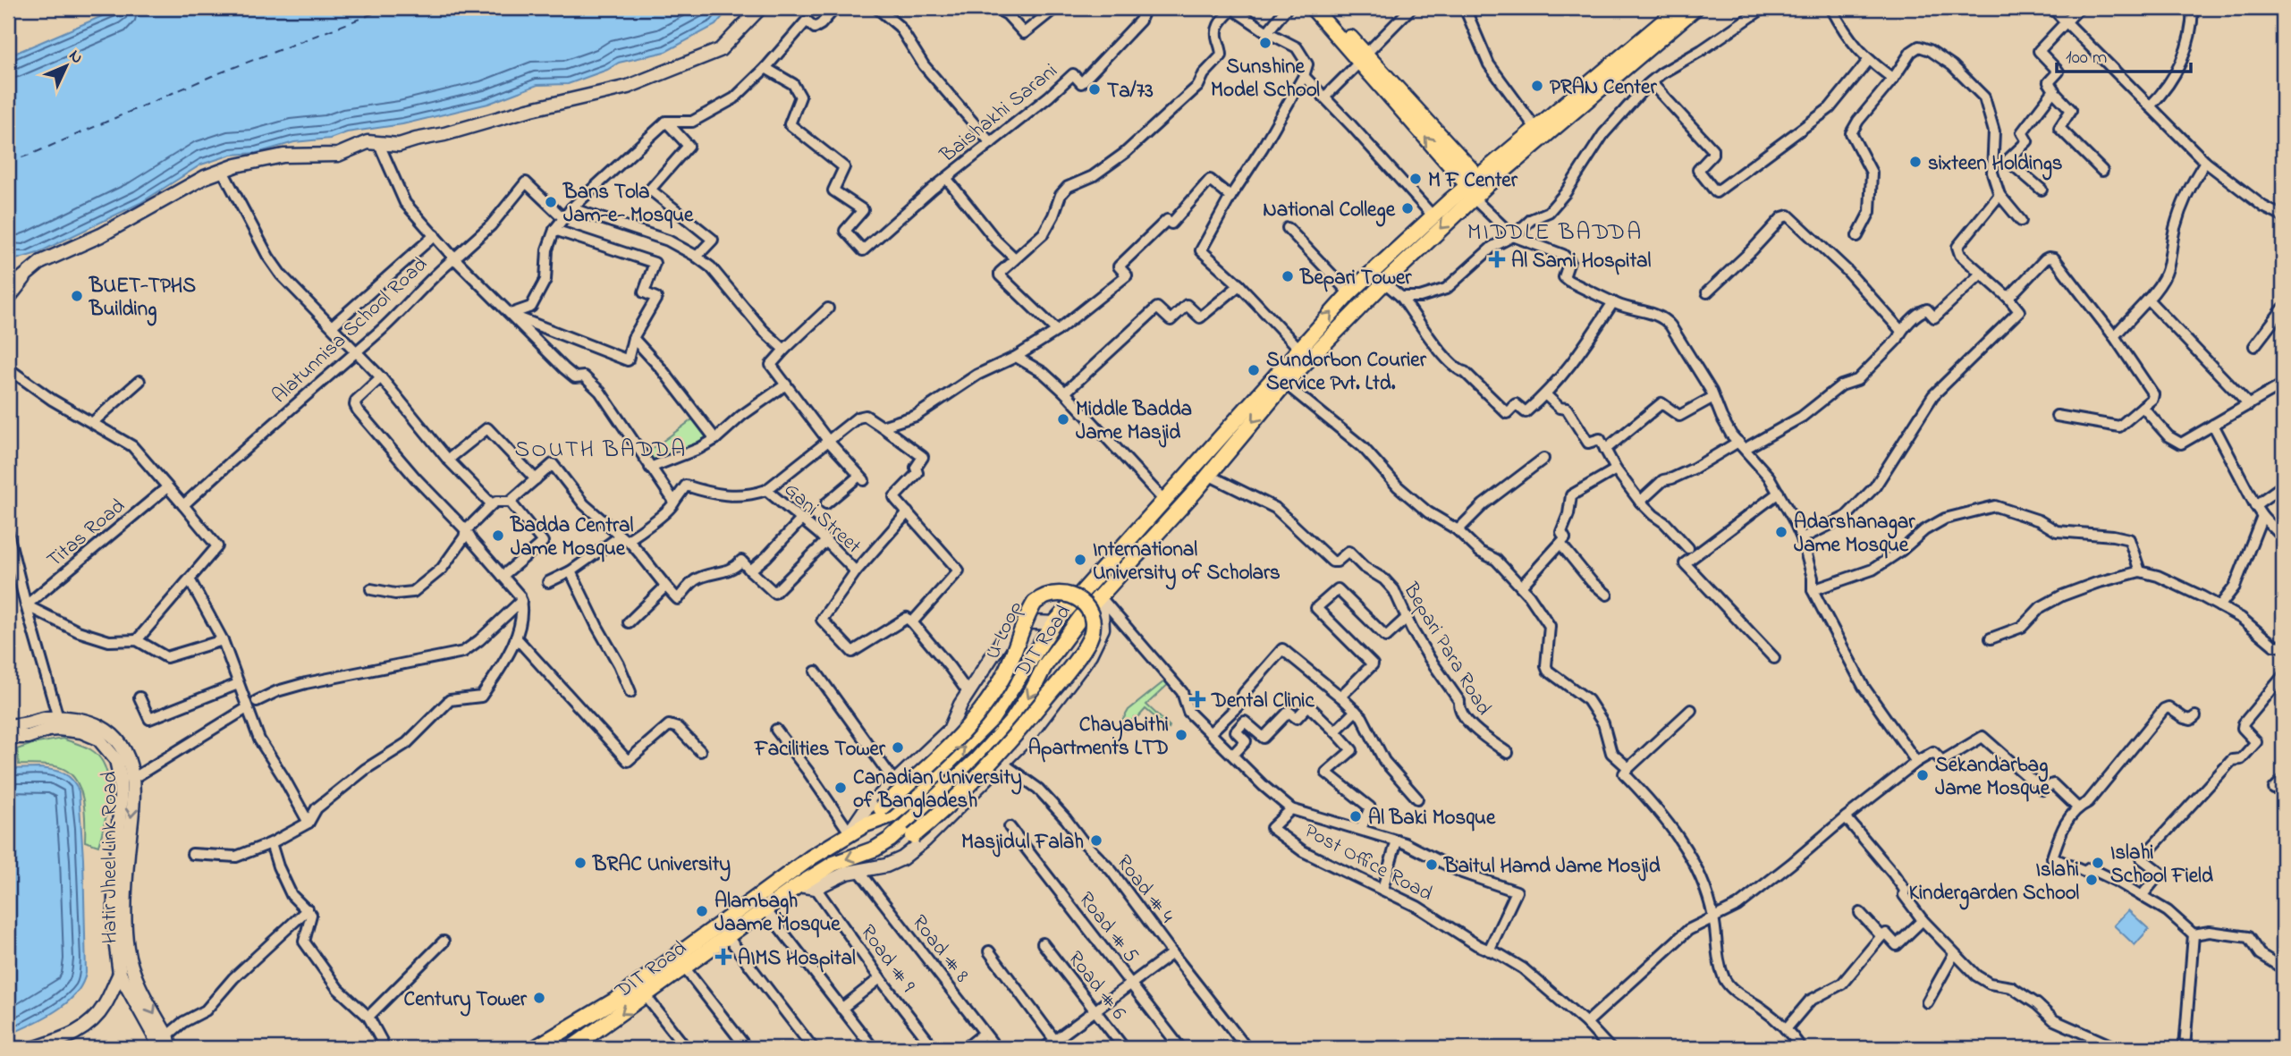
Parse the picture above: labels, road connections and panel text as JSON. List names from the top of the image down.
{
  "streets": {
    "main road": ["U-Loop", "DIT Road"],
    "street": [
      "Baishakhi Sarani",
      "Alatunnisa School Road",
      "Gani Street",
      "Titas Road",
      "Bepari Para Road",
      "Hatir Jheel Link Road",
      "Post Office Road",
      "Road # 4",
      "Road # 5",
      "Road # 8",
      "Road # 9",
      "Road # 6"
    ]
  },
  "crossings": [
    ["U-Loop", "DIT Road"],
    ["DIT Road", "Bepari Para Road"],
    ["DIT Road", "Post Office Road"]
  ],
  "one_way": ["Hatir Jheel Link Road"],
  "districts": ["MIDDLE BADDA", "SOUTH BADDA"],
  "places": {
    "other": [
      "Sunshine Model School",
      "PRAN Center",
      "Ta/73",
      "sixteen Holdings",
      "M F Center",
      "Bans Tola Jam-e- Mosque",
      "National College",
      "Bepari Tower",
      "BUET-TPHS Building",
      "Sundorbon Courier Service Pvt. Ltd.",
      "Middle Badda Jame Masjid",
      "Adarshanagar Jame Mosque",
      "Badda Central Jame Mosque",
      "International University of Scholars",
      "Chayabithi Apartments LTD",
      "Facilities Tower",
      "Sekandarbag Jame Mosque",
      "Canadian University of Bangladesh",
      "Al Baki Mosque",
      "Masjidul Falah",
      "BRAC University",
      "Islahi School Field",
      "Baitul Hamd Jame Mosjid",
      "Islahi Kindergarden School",
      "Alambagh Jaame Mosque",
      "Century Tower"
    ],
    "health": ["Al Sami Hospital", "Dental Clinic", "AIMS Hospital"]
  },
  "scale_bar": "100 m",
  "north": "top right"
}
